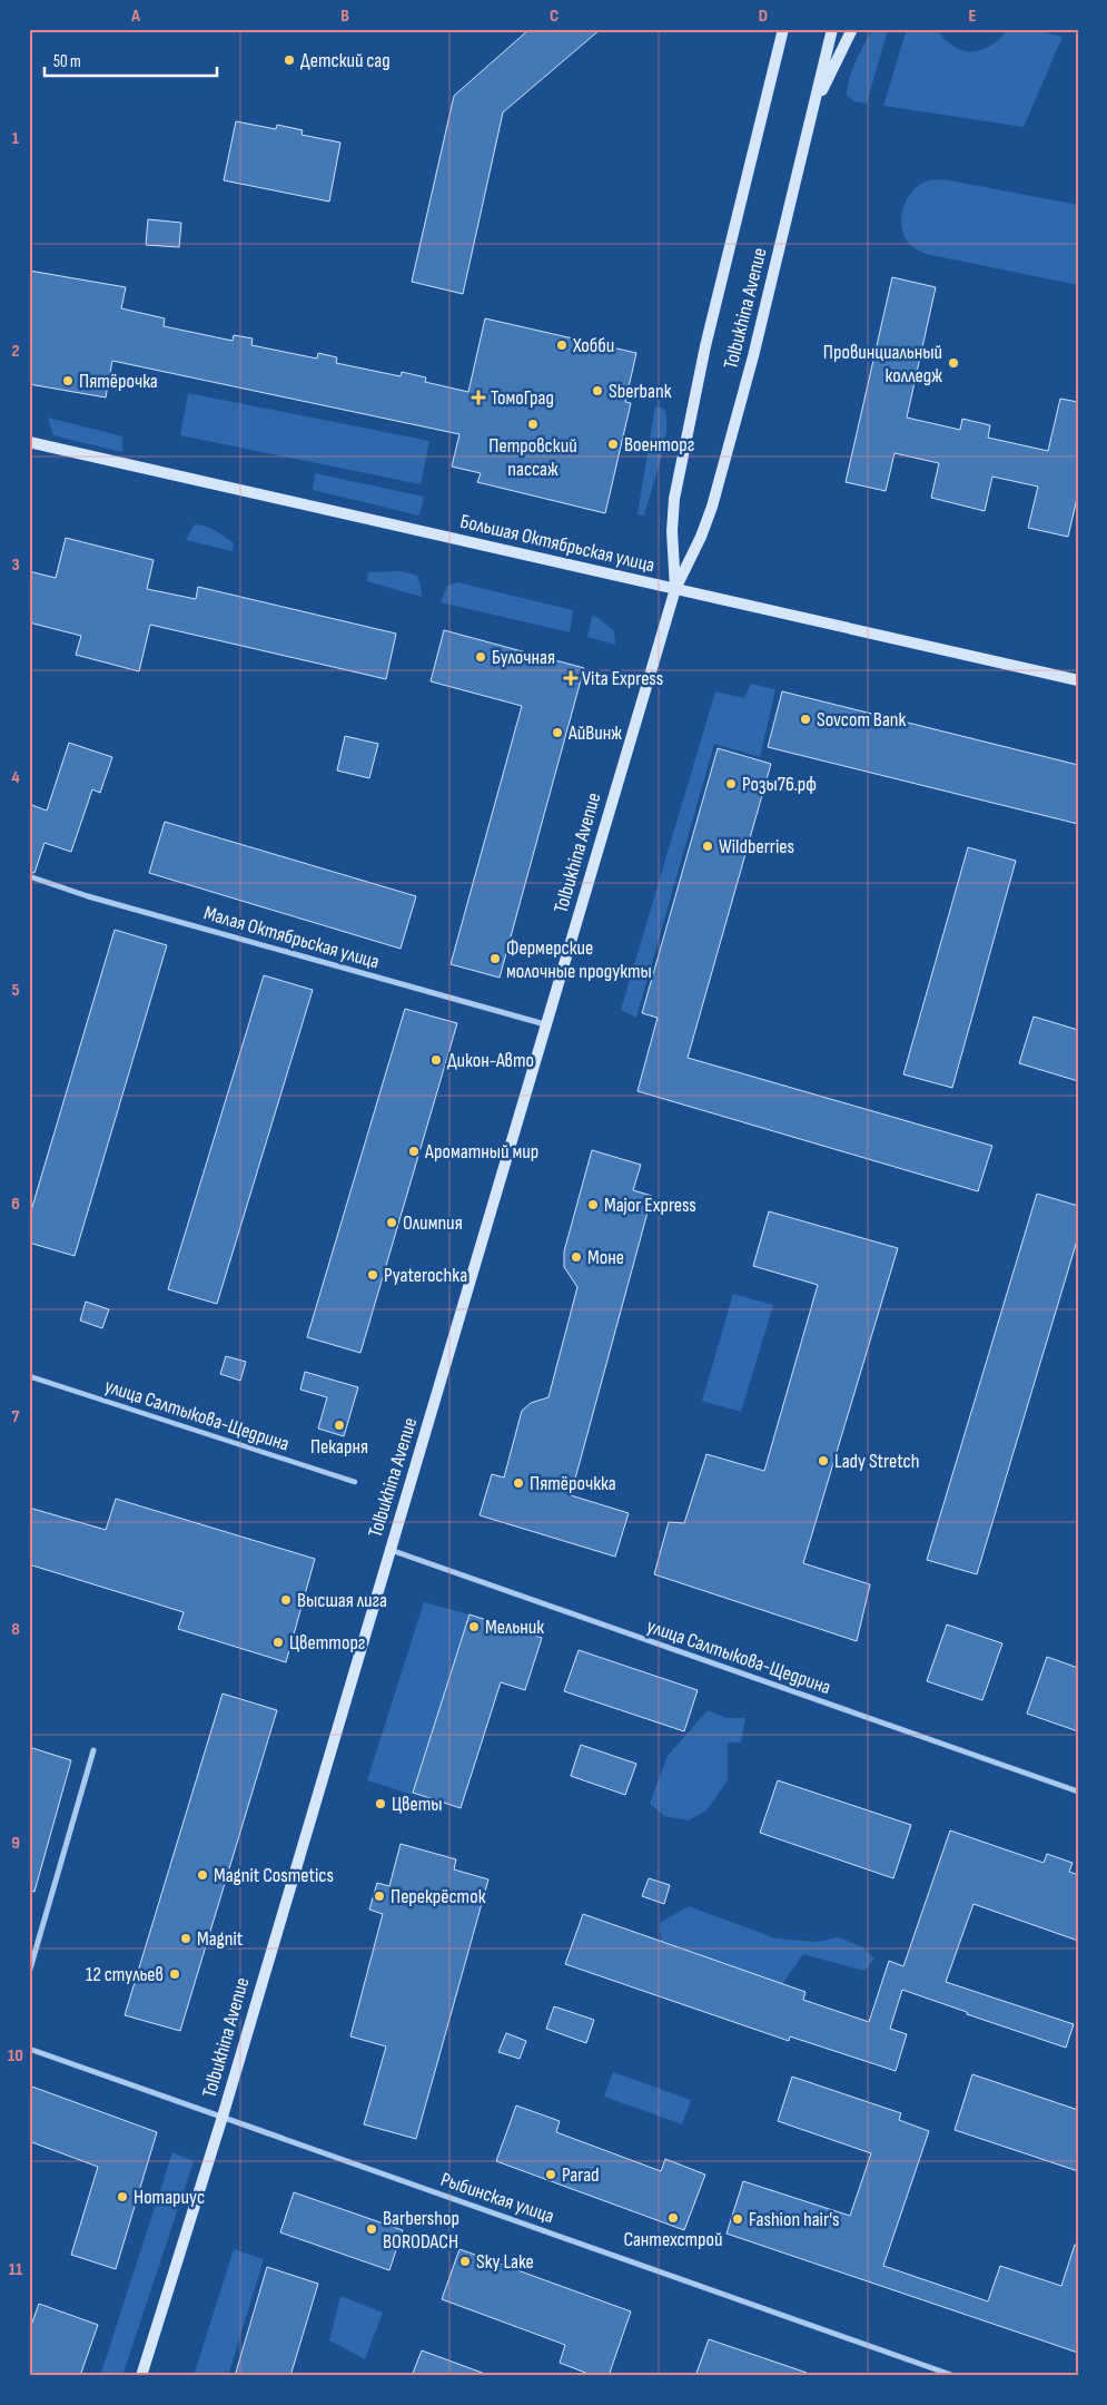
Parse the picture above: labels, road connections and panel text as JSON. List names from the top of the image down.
{
  "streets": {
    "main road": ["Tolbukhina Avenue", "Большая Октябрьская улица"],
    "street": ["Малая Октябрьская улица", "улица Салтыкова-Щедрина", "Рыбинская улица"]
  },
  "crossings": [
    ["Tolbukhina Avenue", "Большая Октябрьская улица"],
    ["Tolbukhina Avenue", "Малая Октябрьская улица"],
    ["Tolbukhina Avenue", "улица Салтыкова-Щедрина"],
    ["Tolbukhina Avenue", "Рыбинская улица"]
  ],
  "places": {
    "other": [
      "Детский сад",
      "Хобби",
      "Провинциальный колледж",
      "Пятёрочка",
      "Sberbank",
      "Петровский пассаж",
      "Военторг",
      "Булочная",
      "Sovcom Bank",
      "АйВинж",
      "Розы76.рф",
      "Wildberries",
      "Фермерские молочные продукты",
      "Дикон-Авто",
      "Ароматный мир",
      "Major Express",
      "Олимпия",
      "Моне",
      "Pyaterochka",
      "Пекарня",
      "Lady Stretch",
      "Пятёрочкка",
      "Высшая лига",
      "Мельник",
      "Цветторг",
      "Цветы",
      "Magnit Cosmetics",
      "Перекрёсток",
      "Magnit",
      "12 стульев",
      "Parad",
      "Нотариус",
      "Сантехстрой",
      "Fashion hair's",
      "Barbershop BORODACH",
      "Sky Lake"
    ],
    "health": ["ТомоГрад", "Vita Express"]
  },
  "scale_bar": "50 m",
  "grid": {
    "columns": [
      "A",
      "B",
      "C",
      "D",
      "E"
    ],
    "rows": [
      "1",
      "2",
      "3",
      "4",
      "5",
      "6",
      "7",
      "8",
      "9",
      "10",
      "11"
    ]
  }
}
